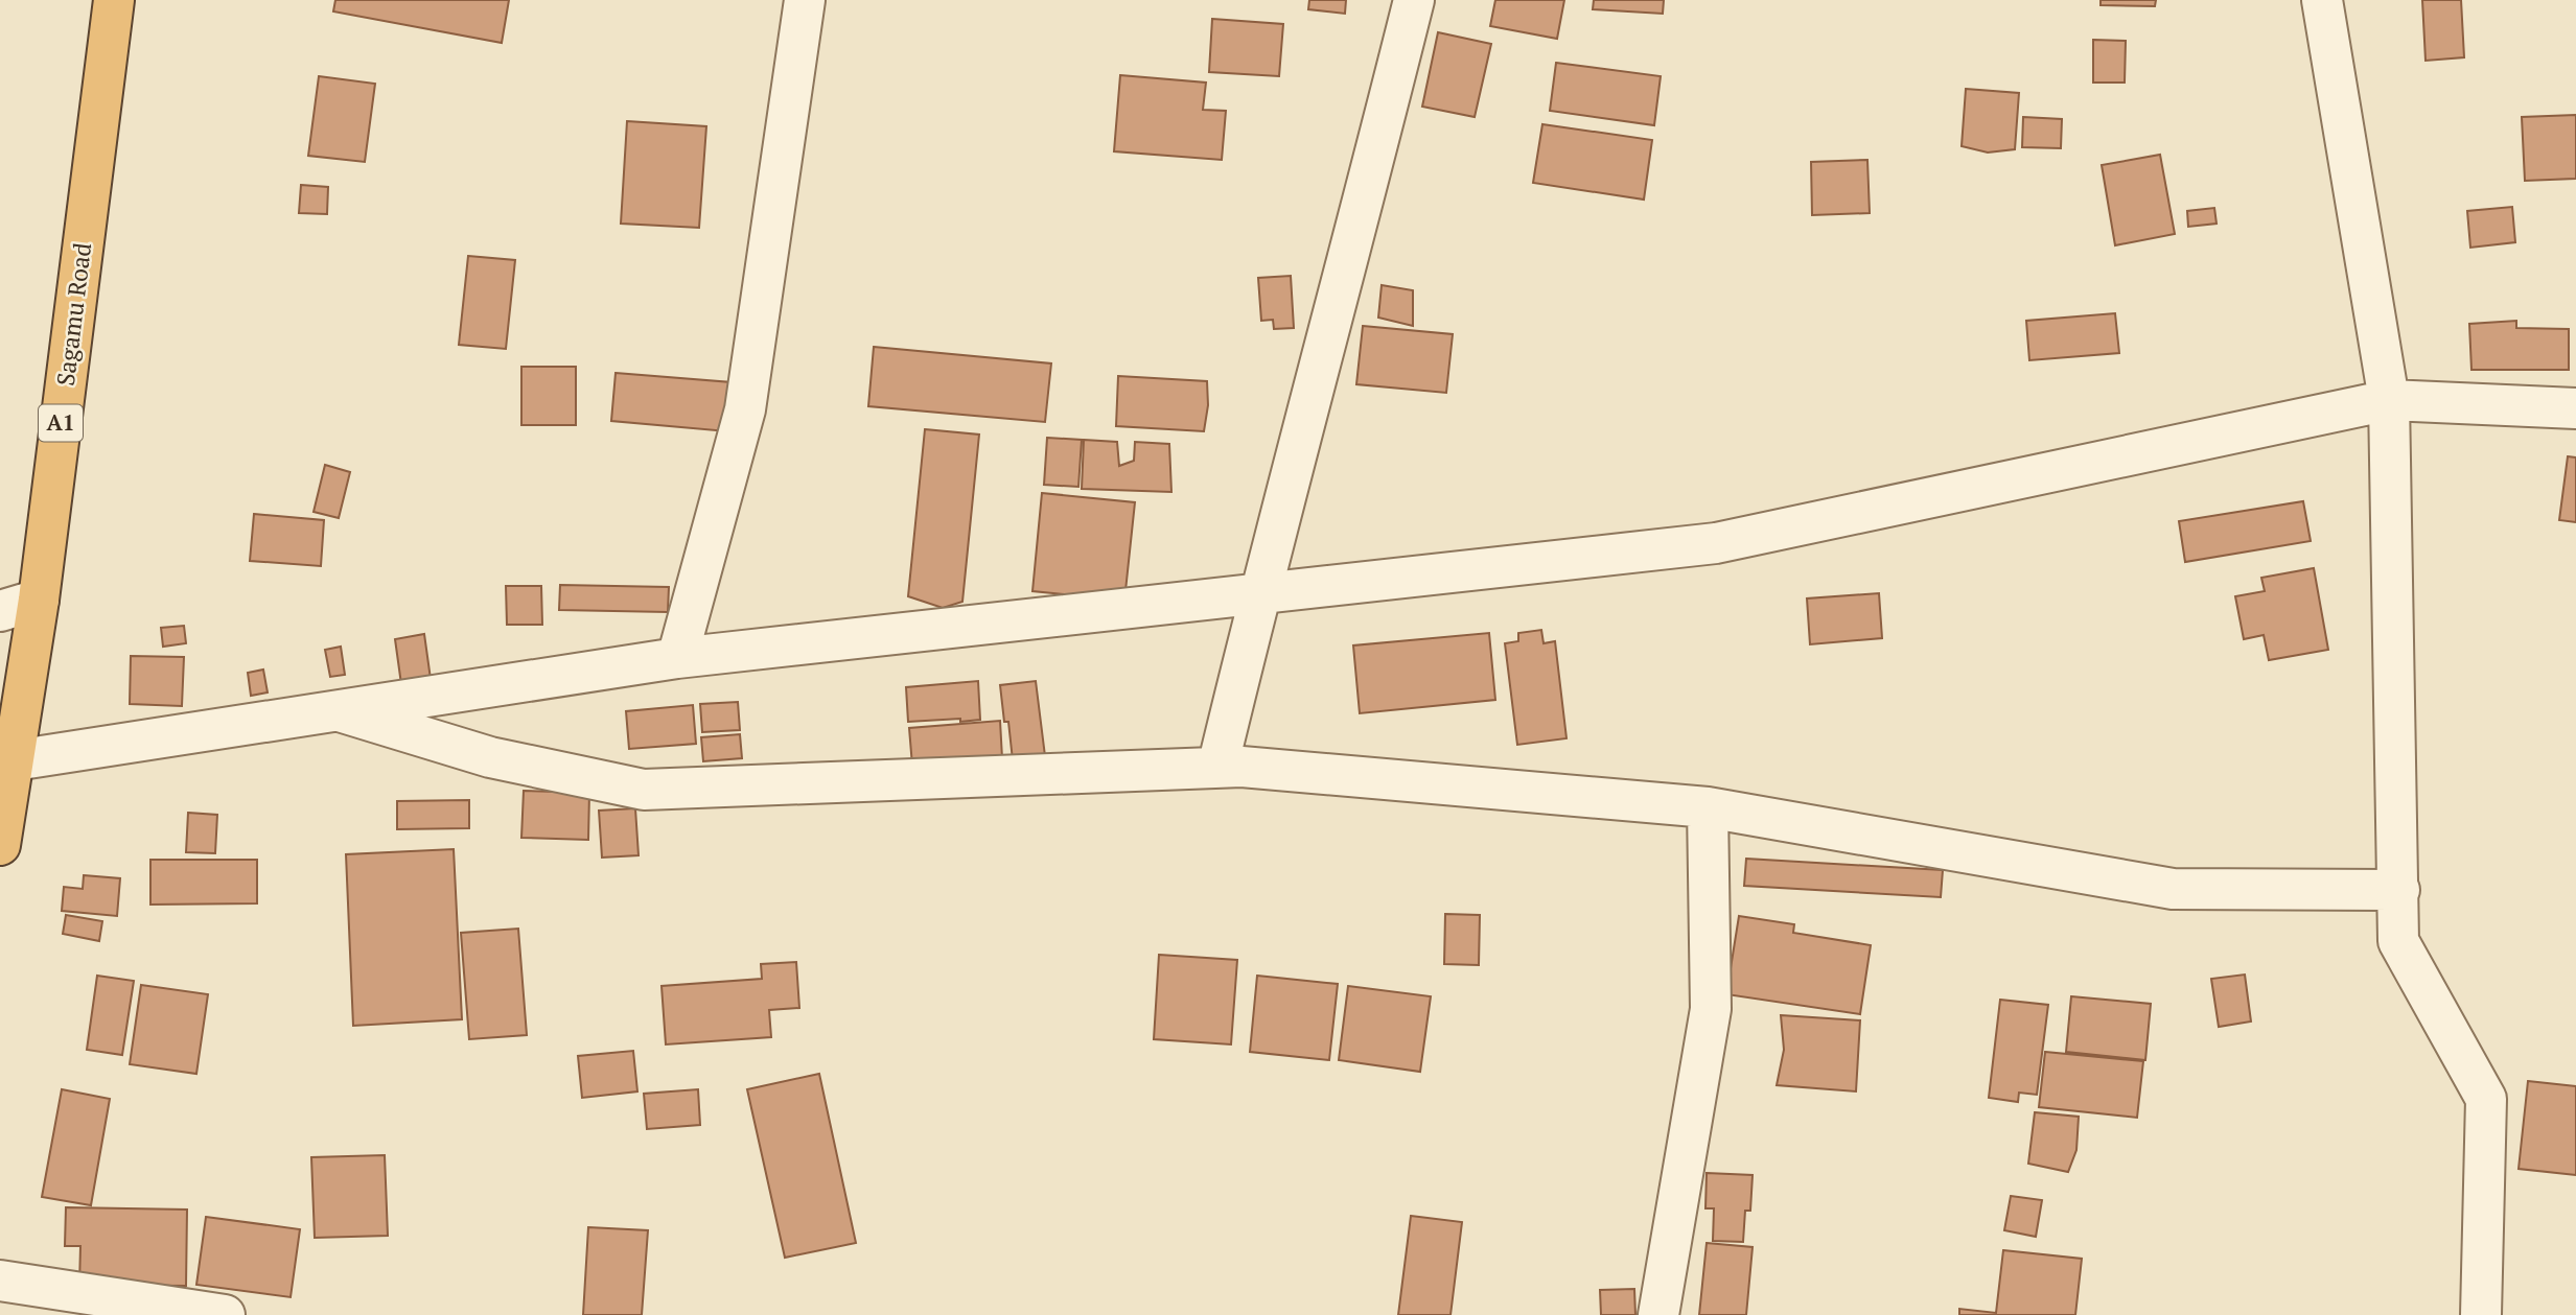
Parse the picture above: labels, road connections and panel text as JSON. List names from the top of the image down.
{
  "streets": {
    "highway": ["Sagamu Road", "A1"]
  }
}
